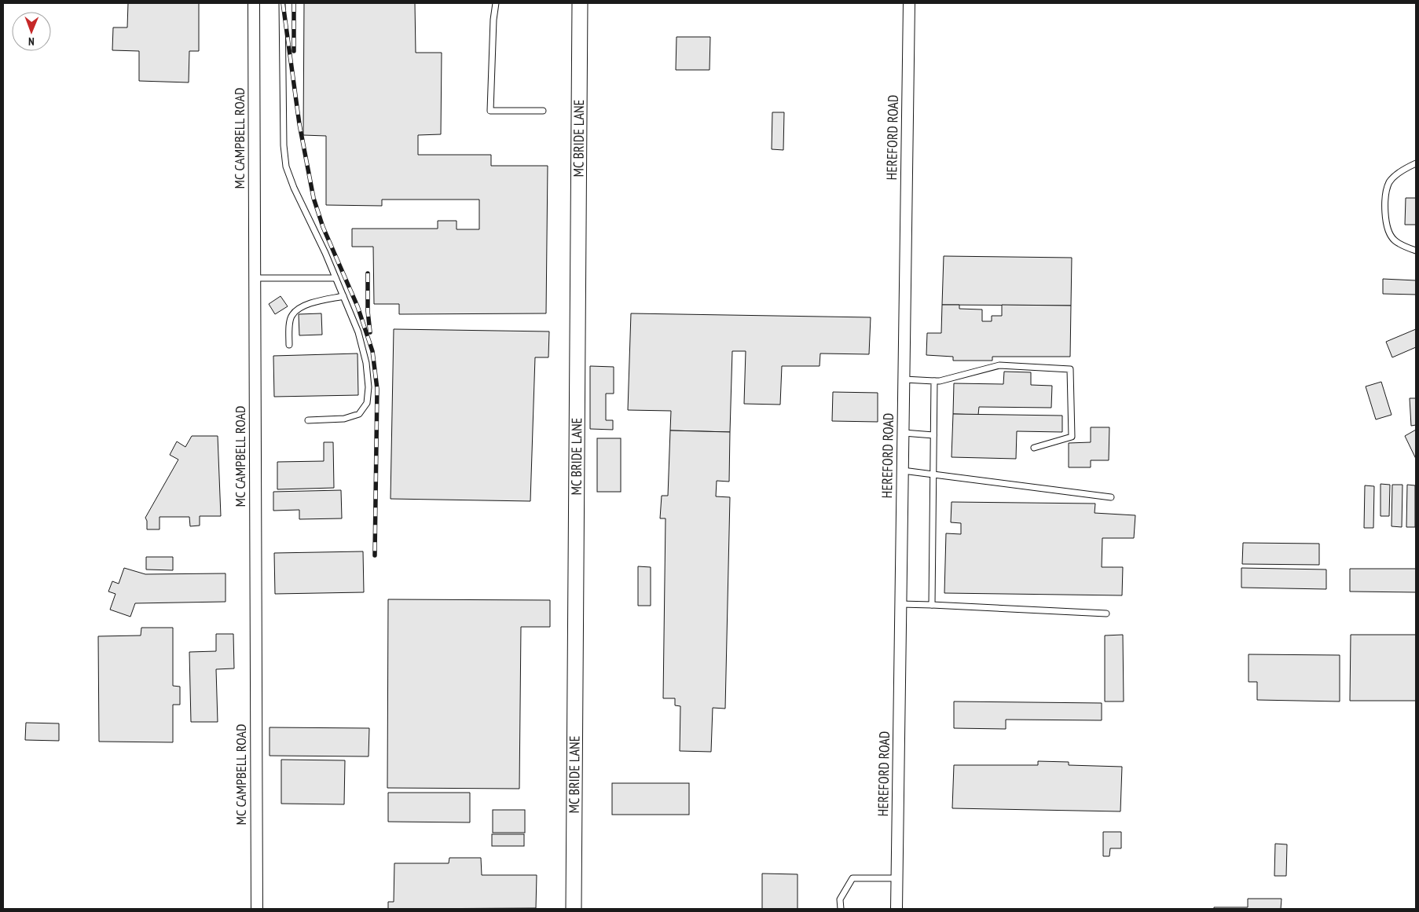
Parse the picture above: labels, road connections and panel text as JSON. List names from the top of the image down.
{
  "streets": {
    "street": ["HEREFORD ROAD", "MC CAMPBELL ROAD", "MC BRIDE LANE"]
  },
  "north": "bottom"
}
